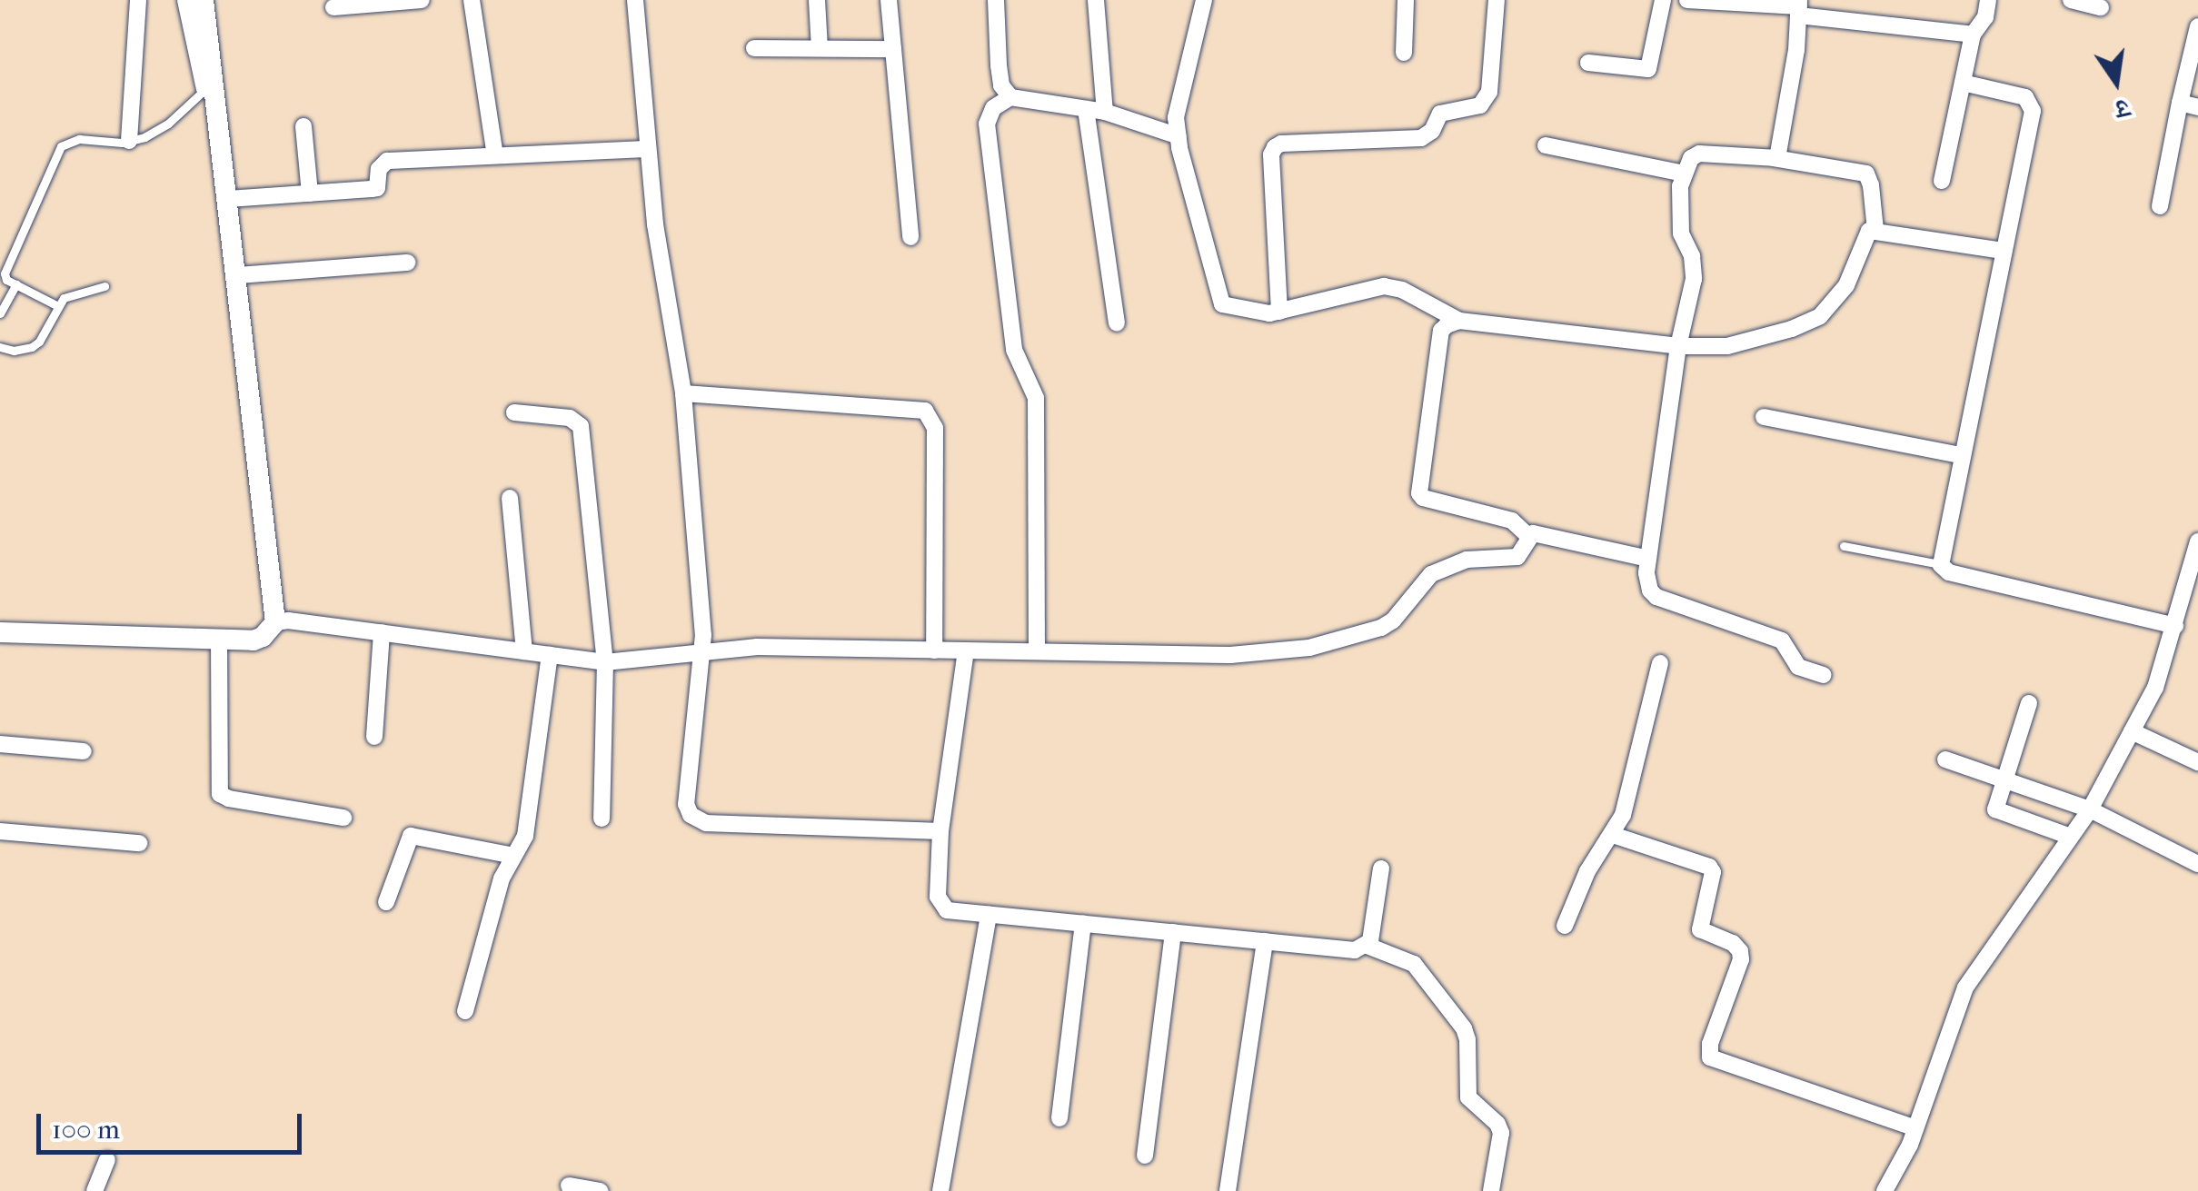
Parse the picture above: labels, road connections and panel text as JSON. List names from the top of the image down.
{
  "scale_bar": "100 m",
  "north": "bottom"
}
